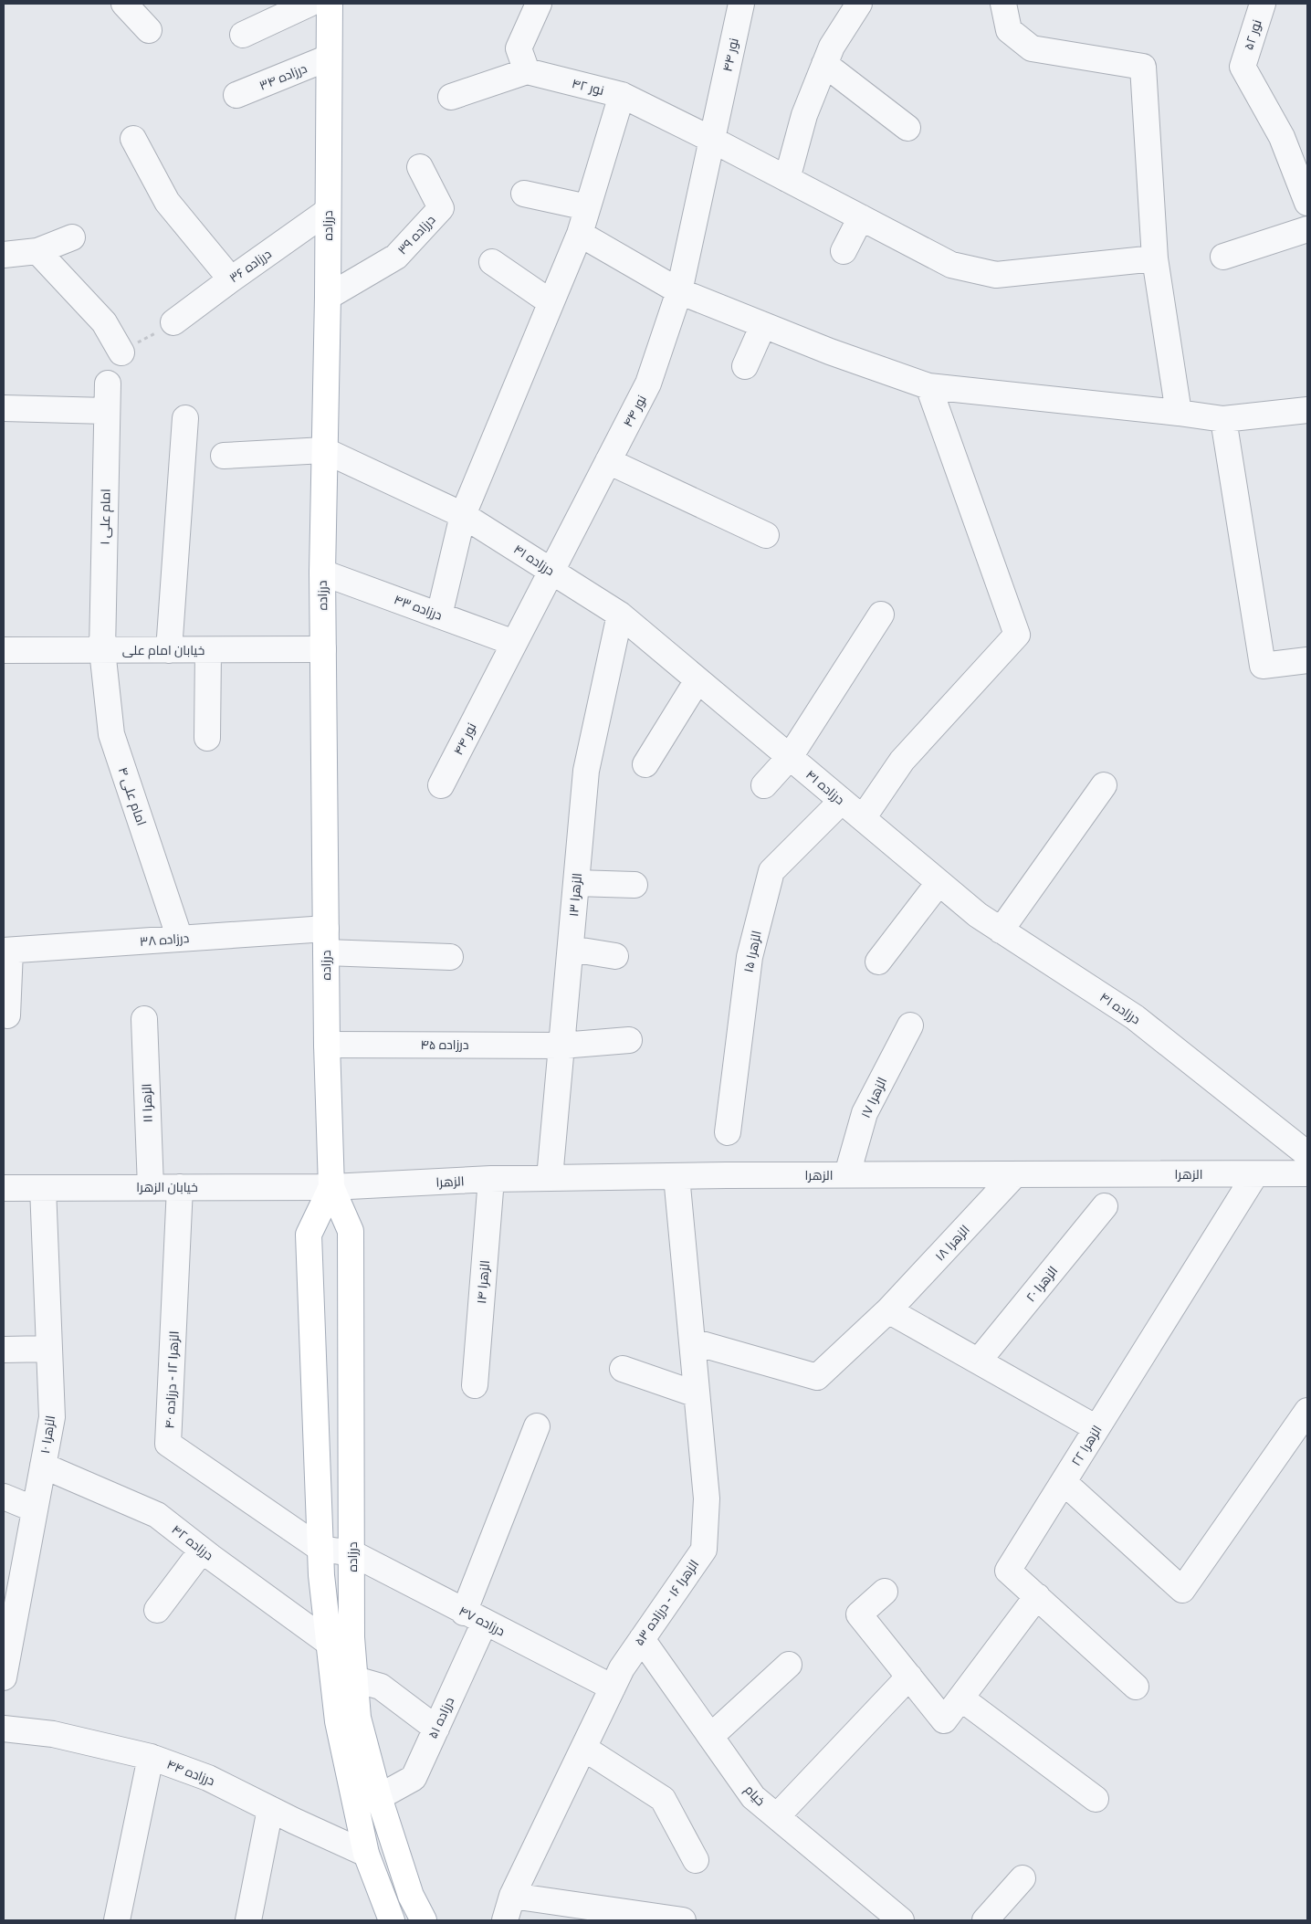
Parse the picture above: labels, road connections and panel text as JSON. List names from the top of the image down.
{
  "streets": {
    "main road": ["درزاده"],
    "street": [
      "نور ۵۲",
      "نور ۴۴",
      "درزاده ۳۴",
      "نور ۴۲",
      "درزاده ۳۹",
      "درزاده ۳۶",
      "امام علی ۱",
      "درزاده ۴۱",
      "درزاده ۴۳",
      "خیابان امام علی",
      "امام علی ۴",
      "الزهرا ۱۳",
      "درزاده ۳۸",
      "الزهرا ۱۵",
      "درزاده ۴۵",
      "الزهرا ۱۷",
      "الزهرا ۱۱",
      "الزهرا",
      "خیابان الزهرا",
      "الزهرا ۱۸",
      "الزهرا ۱۴",
      "الزهرا ۲۰",
      "الزهرا ۱۲ - درزاده ۴۰",
      "الزهرا ۱۰",
      "الزهرا ۲۲",
      "درزاده ۴۲",
      "الزهرا ۱۶ - درزاده ۵۳",
      "درزاده ۴۷",
      "درزاده ۵۱",
      "درزاده ۴۴",
      "خیام"
    ]
  },
  "crossings": [
    ["نور ۴۴", "نور ۴۲"],
    ["نور ۴۴", "درزاده ۴۱"],
    ["نور ۴۴", "درزاده ۴۳"],
    ["درزاده ۳۴", "درزاده"],
    ["درزاده", "درزاده ۳۹"],
    ["درزاده", "درزاده ۳۶"],
    ["درزاده", "درزاده ۴۱"],
    ["درزاده", "درزاده ۴۳"],
    ["درزاده", "خیابان امام علی"],
    ["درزاده", "درزاده ۳۸"],
    ["درزاده", "درزاده ۴۵"],
    ["درزاده", "الزهرا"],
    ["درزاده", "خیابان الزهرا"],
    ["درزاده", "الزهرا ۱۲ - درزاده ۴۰"],
    ["درزاده", "درزاده ۴۲"],
    ["درزاده", "درزاده ۴۷"],
    ["درزاده", "درزاده ۵۱"],
    ["درزاده", "درزاده ۴۴"],
    ["امام علی ۱", "خیابان امام علی"],
    ["امام علی ۱", "امام علی ۴"],
    ["درزاده ۴۱", "الزهرا ۱۳"],
    ["درزاده ۴۱", "الزهرا ۱۵"],
    ["خیابان امام علی", "امام علی ۴"],
    ["امام علی ۴", "درزاده ۳۸"],
    ["الزهرا ۱۳", "درزاده ۴۵"],
    ["الزهرا ۱۳", "الزهرا"],
    ["الزهرا ۱۷", "الزهرا"],
    ["الزهرا ۱۱", "خیابان الزهرا"],
    ["الزهرا", "خیابان الزهرا"],
    ["الزهرا", "الزهرا ۱۸"],
    ["الزهرا", "الزهرا ۱۴"],
    ["الزهرا", "الزهرا ۲۲"],
    ["الزهرا", "الزهرا ۱۶ - درزاده ۵۳"],
    ["خیابان الزهرا", "الزهرا ۱۲ - درزاده ۴۰"],
    ["خیابان الزهرا", "الزهرا ۱۰"],
    ["الزهرا ۱۸", "الزهرا ۱۶ - درزاده ۵۳"],
    ["الزهرا ۱۰", "درزاده ۴۲"],
    ["الزهرا ۱۶ - درزاده ۵۳", "درزاده ۴۷"],
    ["الزهرا ۱۶ - درزاده ۵۳", "خیام"],
    ["درزاده ۴۷", "درزاده ۵۱"]
  ]
}
